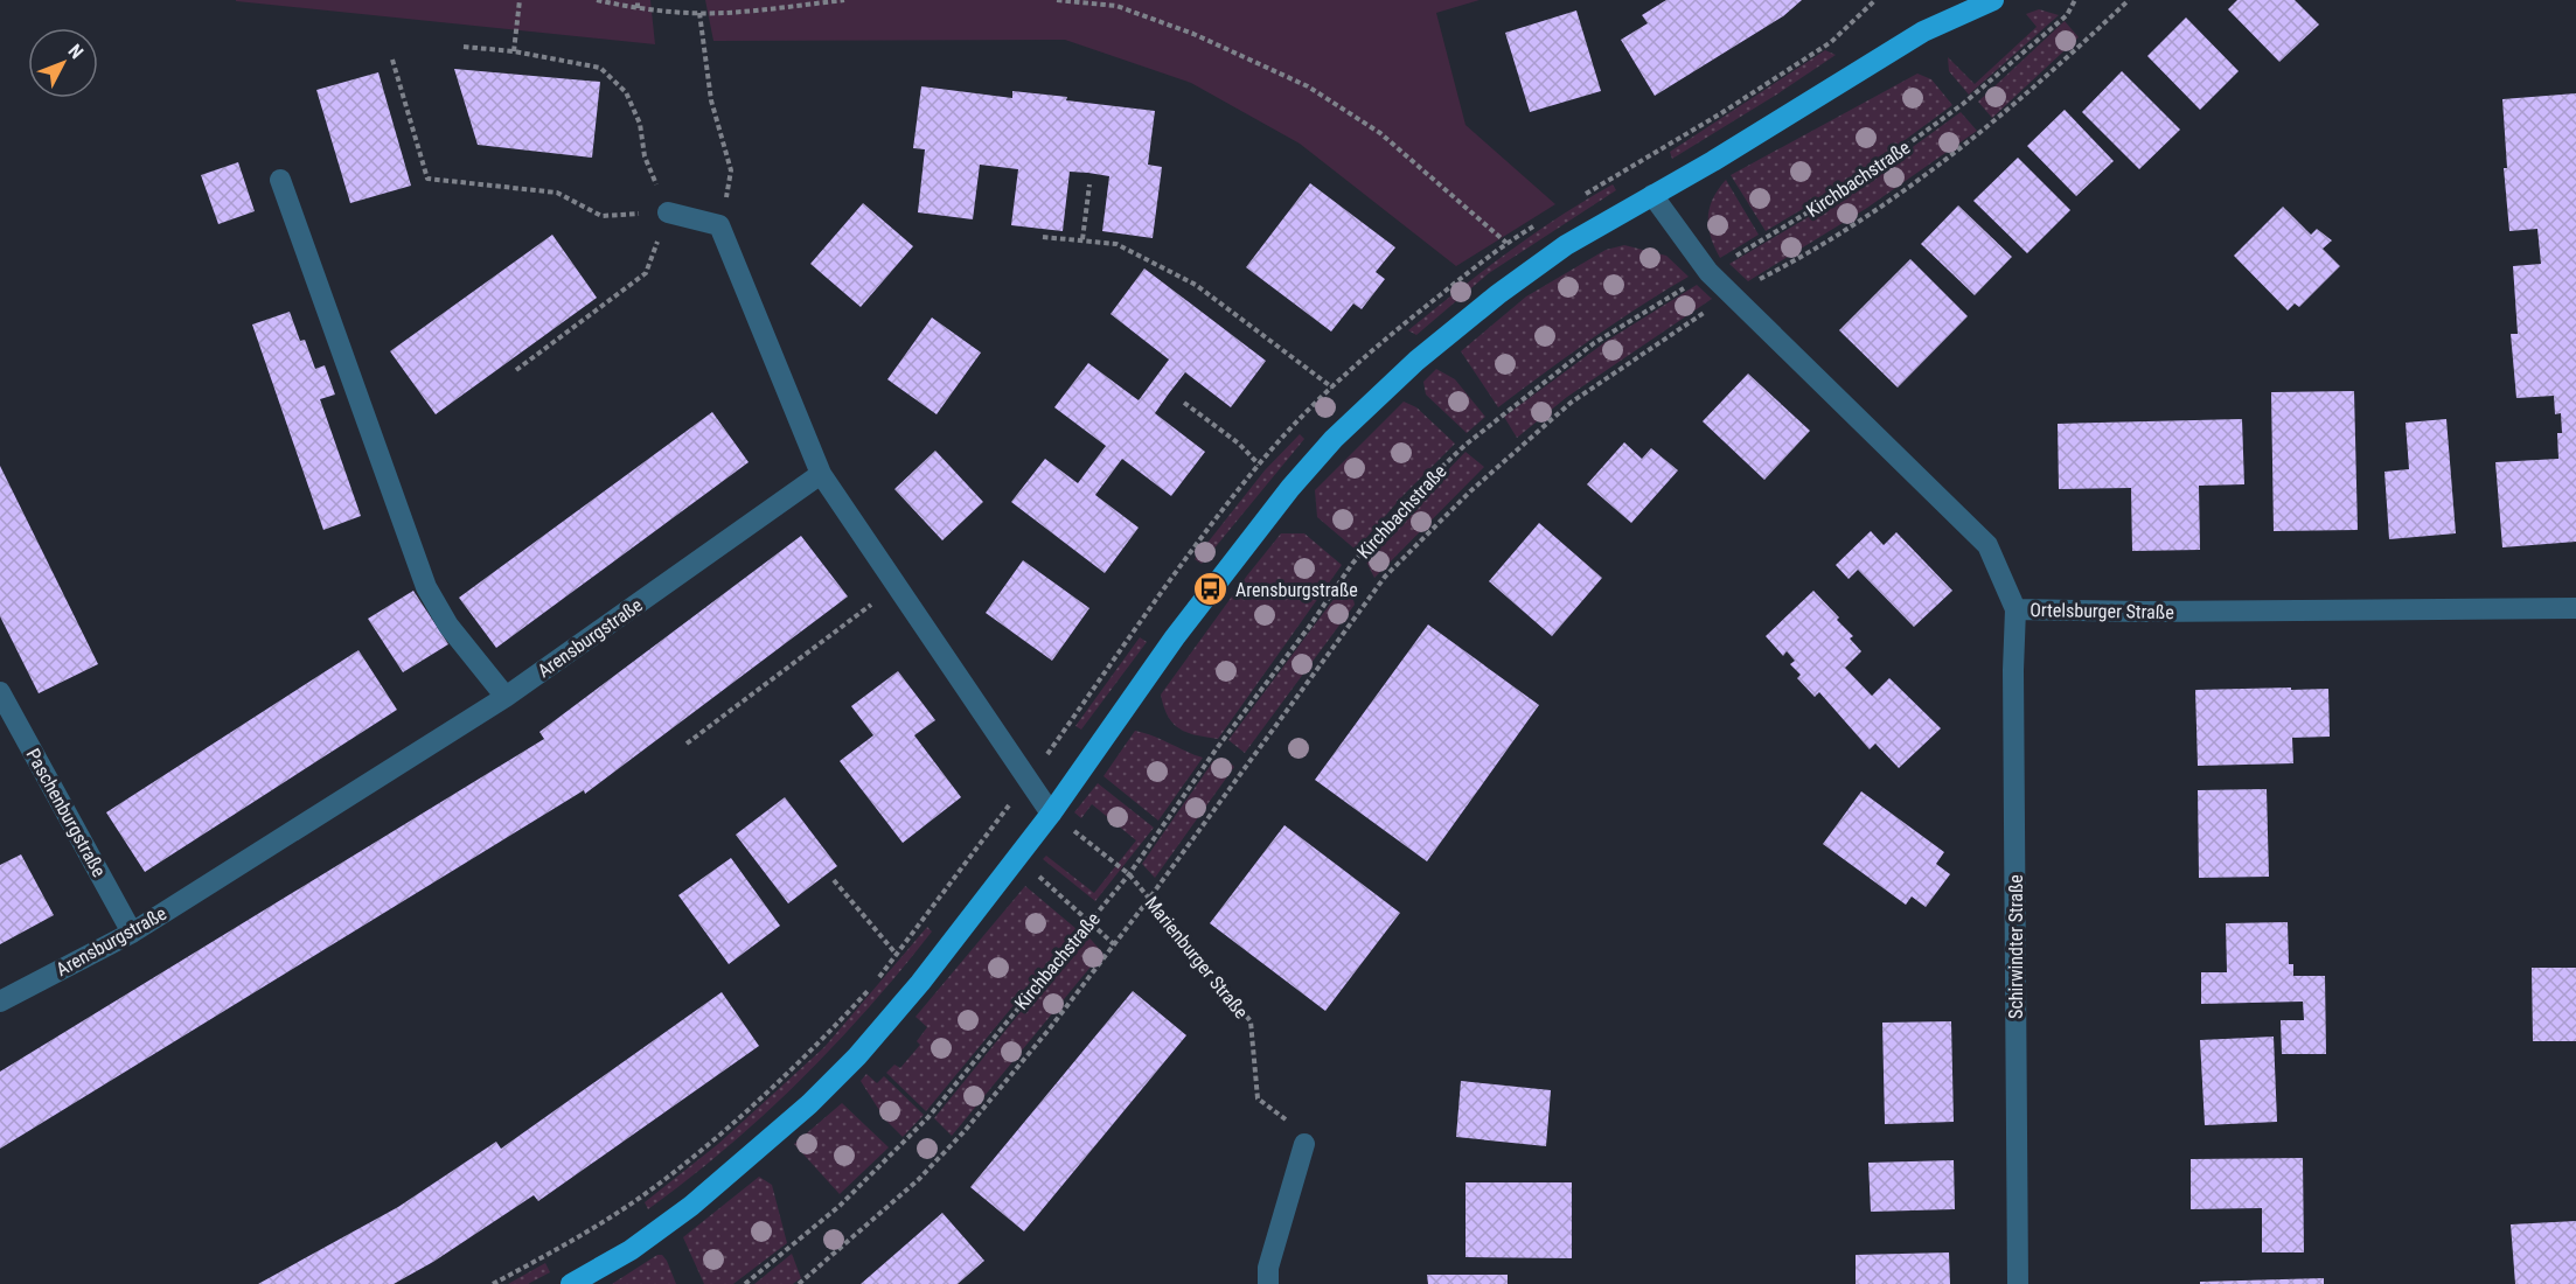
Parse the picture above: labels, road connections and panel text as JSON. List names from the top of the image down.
{
  "streets": {
    "street": [
      "Ortelsburger Straße",
      "Arensburgstraße",
      "Paschenburgstraße",
      "Schirwindter Straße"
    ],
    "path": ["Kirchbachstraße", "Marienburger Straße"]
  },
  "crossings": [
    ["Kirchbachstraße", "Ortelsburger Straße"],
    ["Kirchbachstraße", "Marienburger Straße"],
    ["Ortelsburger Straße", "Schirwindter Straße"],
    ["Arensburgstraße", "Paschenburgstraße"]
  ],
  "places": {
    "bus stop": ["Arensburgstraße"]
  },
  "north": "top right"
}
